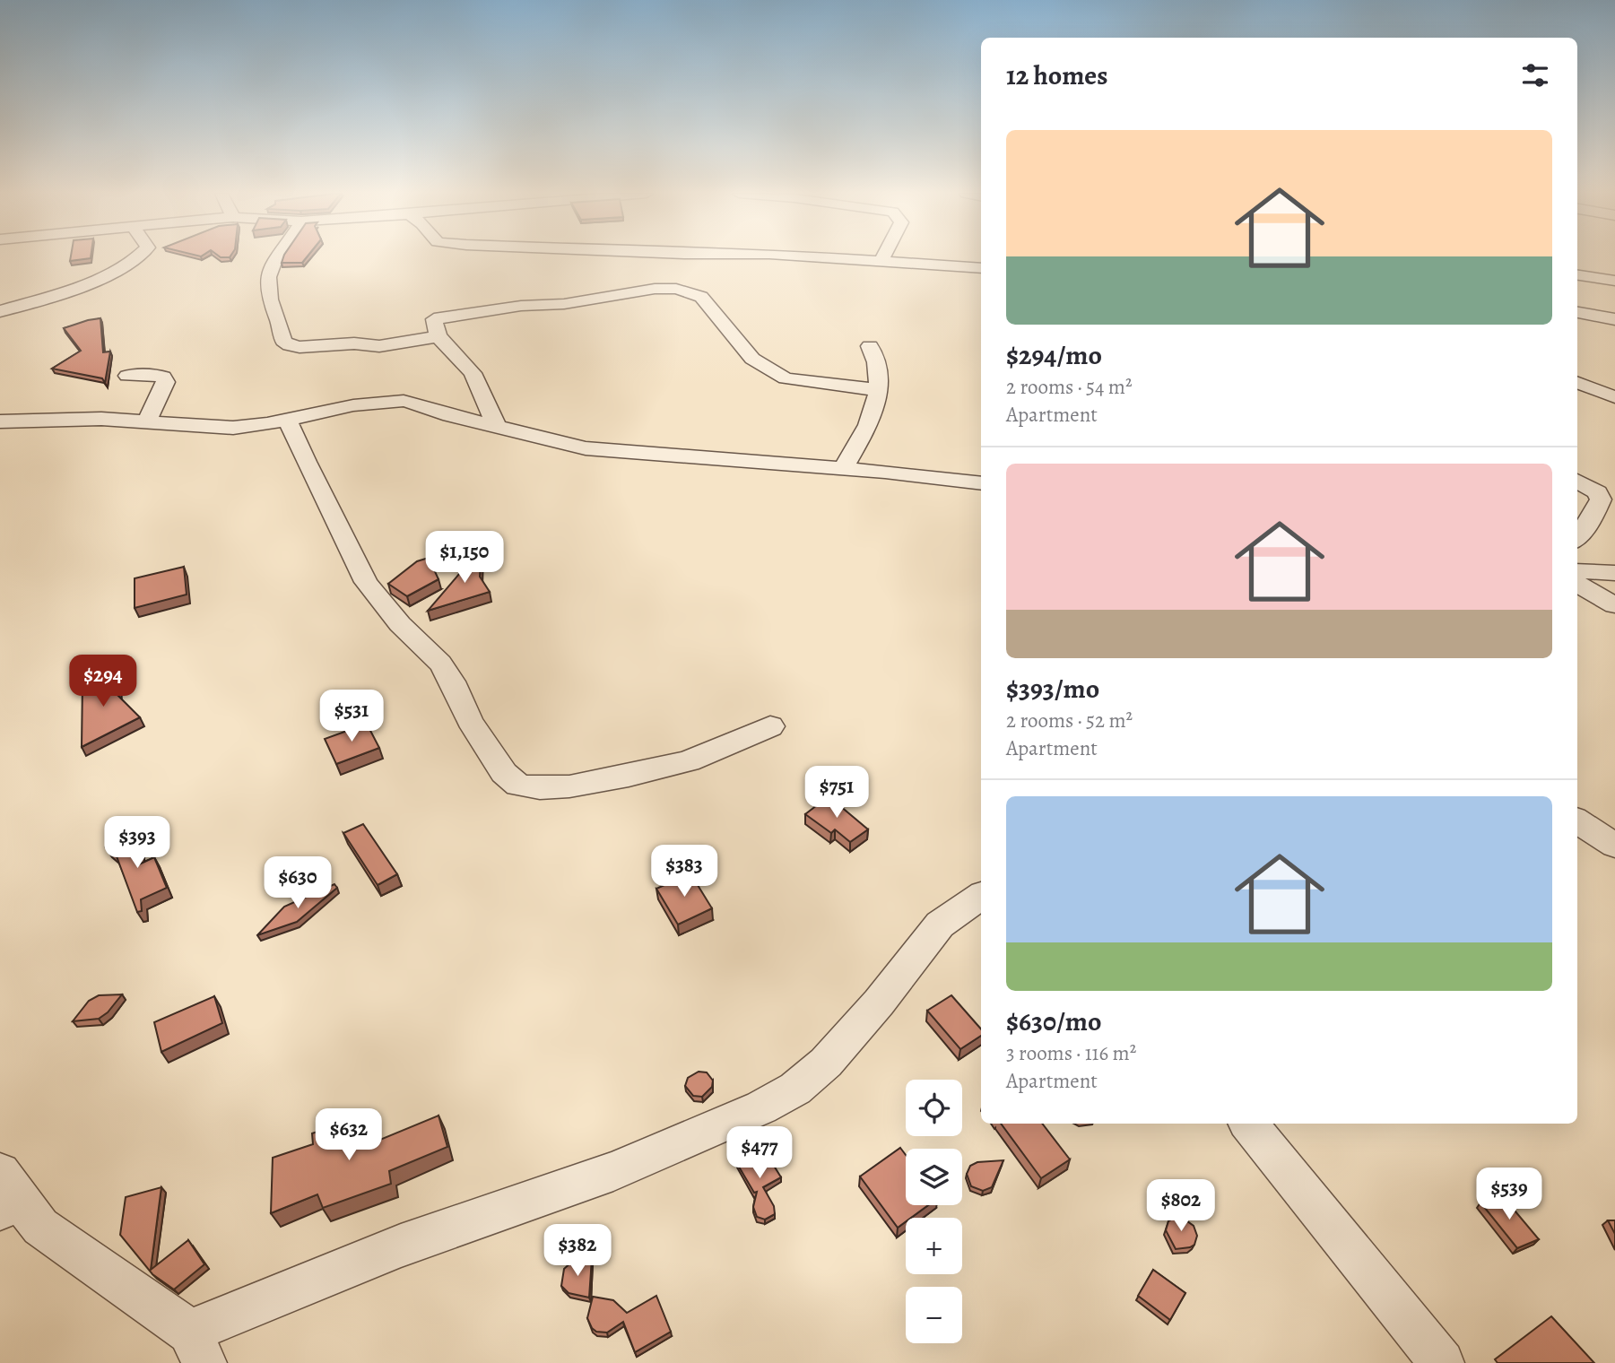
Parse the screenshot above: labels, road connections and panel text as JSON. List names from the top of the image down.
{
  "page": {
    "heading": "12 homes",
    "list": [
      {
        "name": "$294/mo",
        "note": "2 rooms · 54 m² · Apartment"
      },
      {
        "name": "$393/mo",
        "note": "2 rooms · 52 m² · Apartment"
      },
      {
        "name": "$630/mo",
        "note": "3 rooms · 116 m² · Apartment"
      }
    ],
    "price": [
      "$1,150",
      "$294",
      "$531",
      "$751",
      "$393",
      "$383",
      "$630",
      "$632",
      "$477",
      "$539",
      "$802",
      "$382"
    ],
    "map_buttons": ["+", "−"]
  }
}
